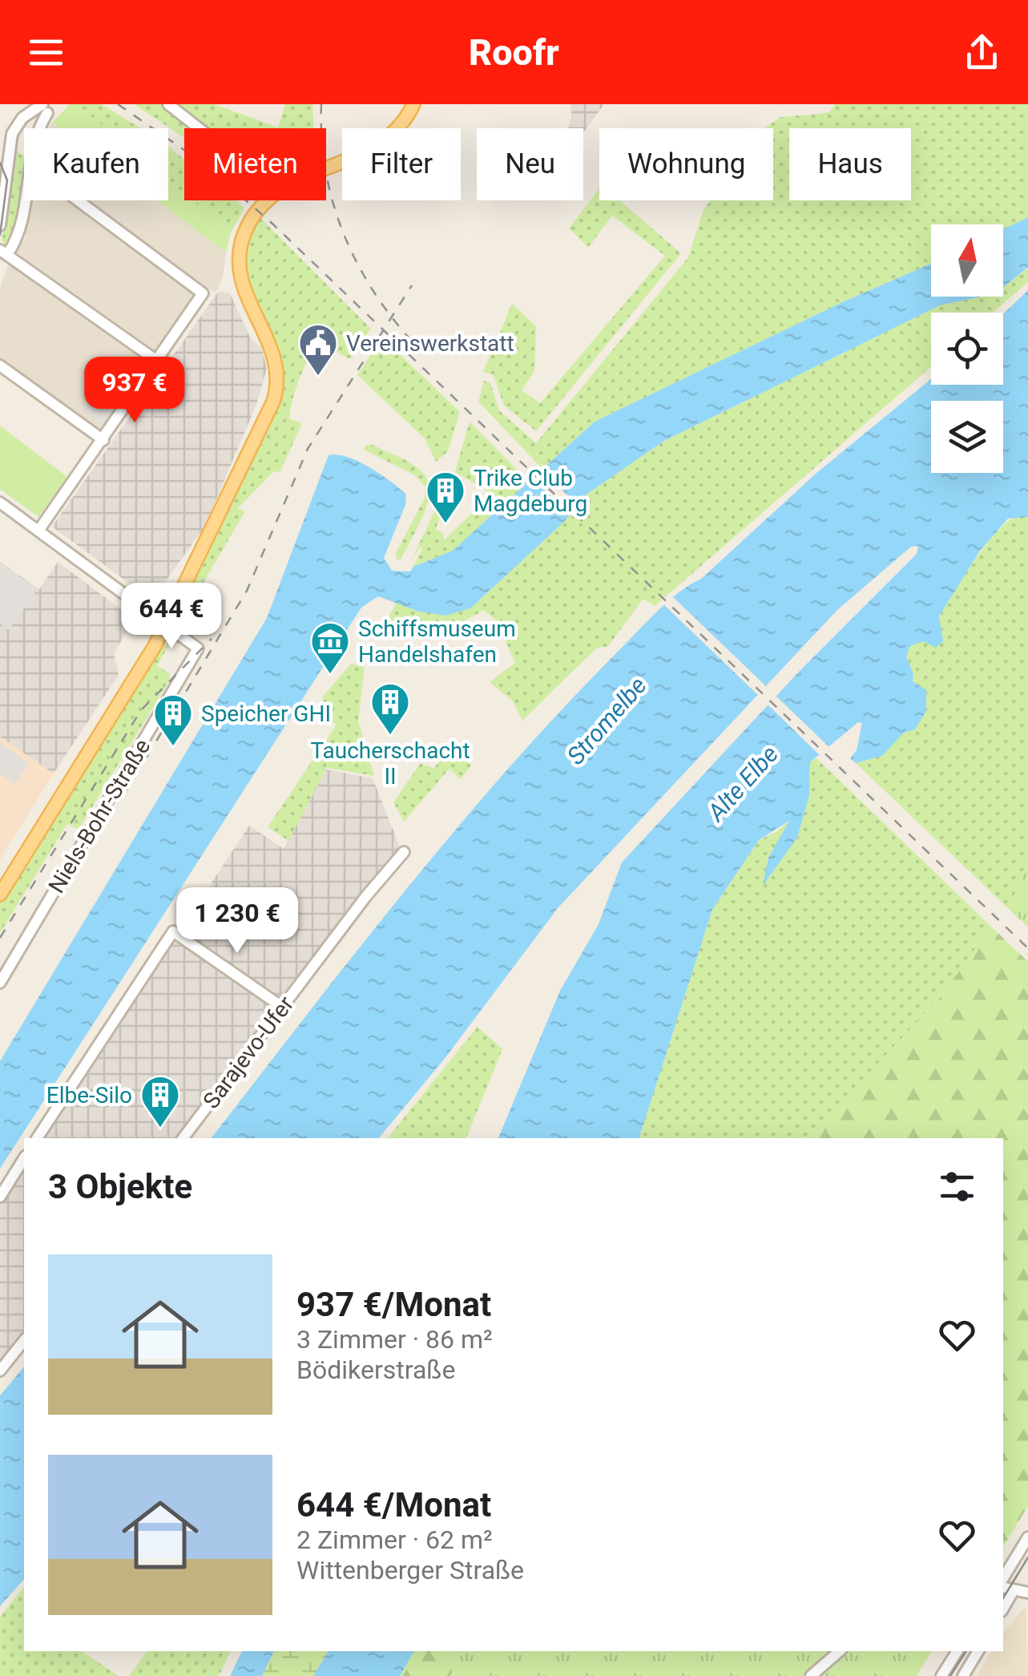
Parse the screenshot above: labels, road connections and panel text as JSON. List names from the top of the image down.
{
  "streets": {
    "street": ["Niels-Bohr-Straße", "Sarajevo-Ufer"]
  },
  "water": ["Stromelbe", "Alte Elbe"],
  "places": {
    "public building": ["Vereinswerkstatt"],
    "building": [
      "Trike Club Magdeburg",
      "Taucherschacht II",
      "Speicher GHI",
      "Elbe-Silo"
    ],
    "museum": ["Schiffsmuseum Handelshafen"]
  },
  "north": "top",
  "page": {
    "header": "Roofr",
    "chip": [
      "Kaufen",
      "Mieten",
      "Filter",
      "Neu",
      "Wohnung",
      "Haus"
    ],
    "price": ["937 €", "644 €", "1 230 €"],
    "heading": "3 Objekte",
    "list": [
      {
        "name": "937 €/Monat",
        "note": "3 Zimmer · 86 m² · Bödikerstraße"
      },
      {
        "name": "644 €/Monat",
        "note": "2 Zimmer · 62 m² · Wittenberger Straße"
      }
    ]
  }
}
